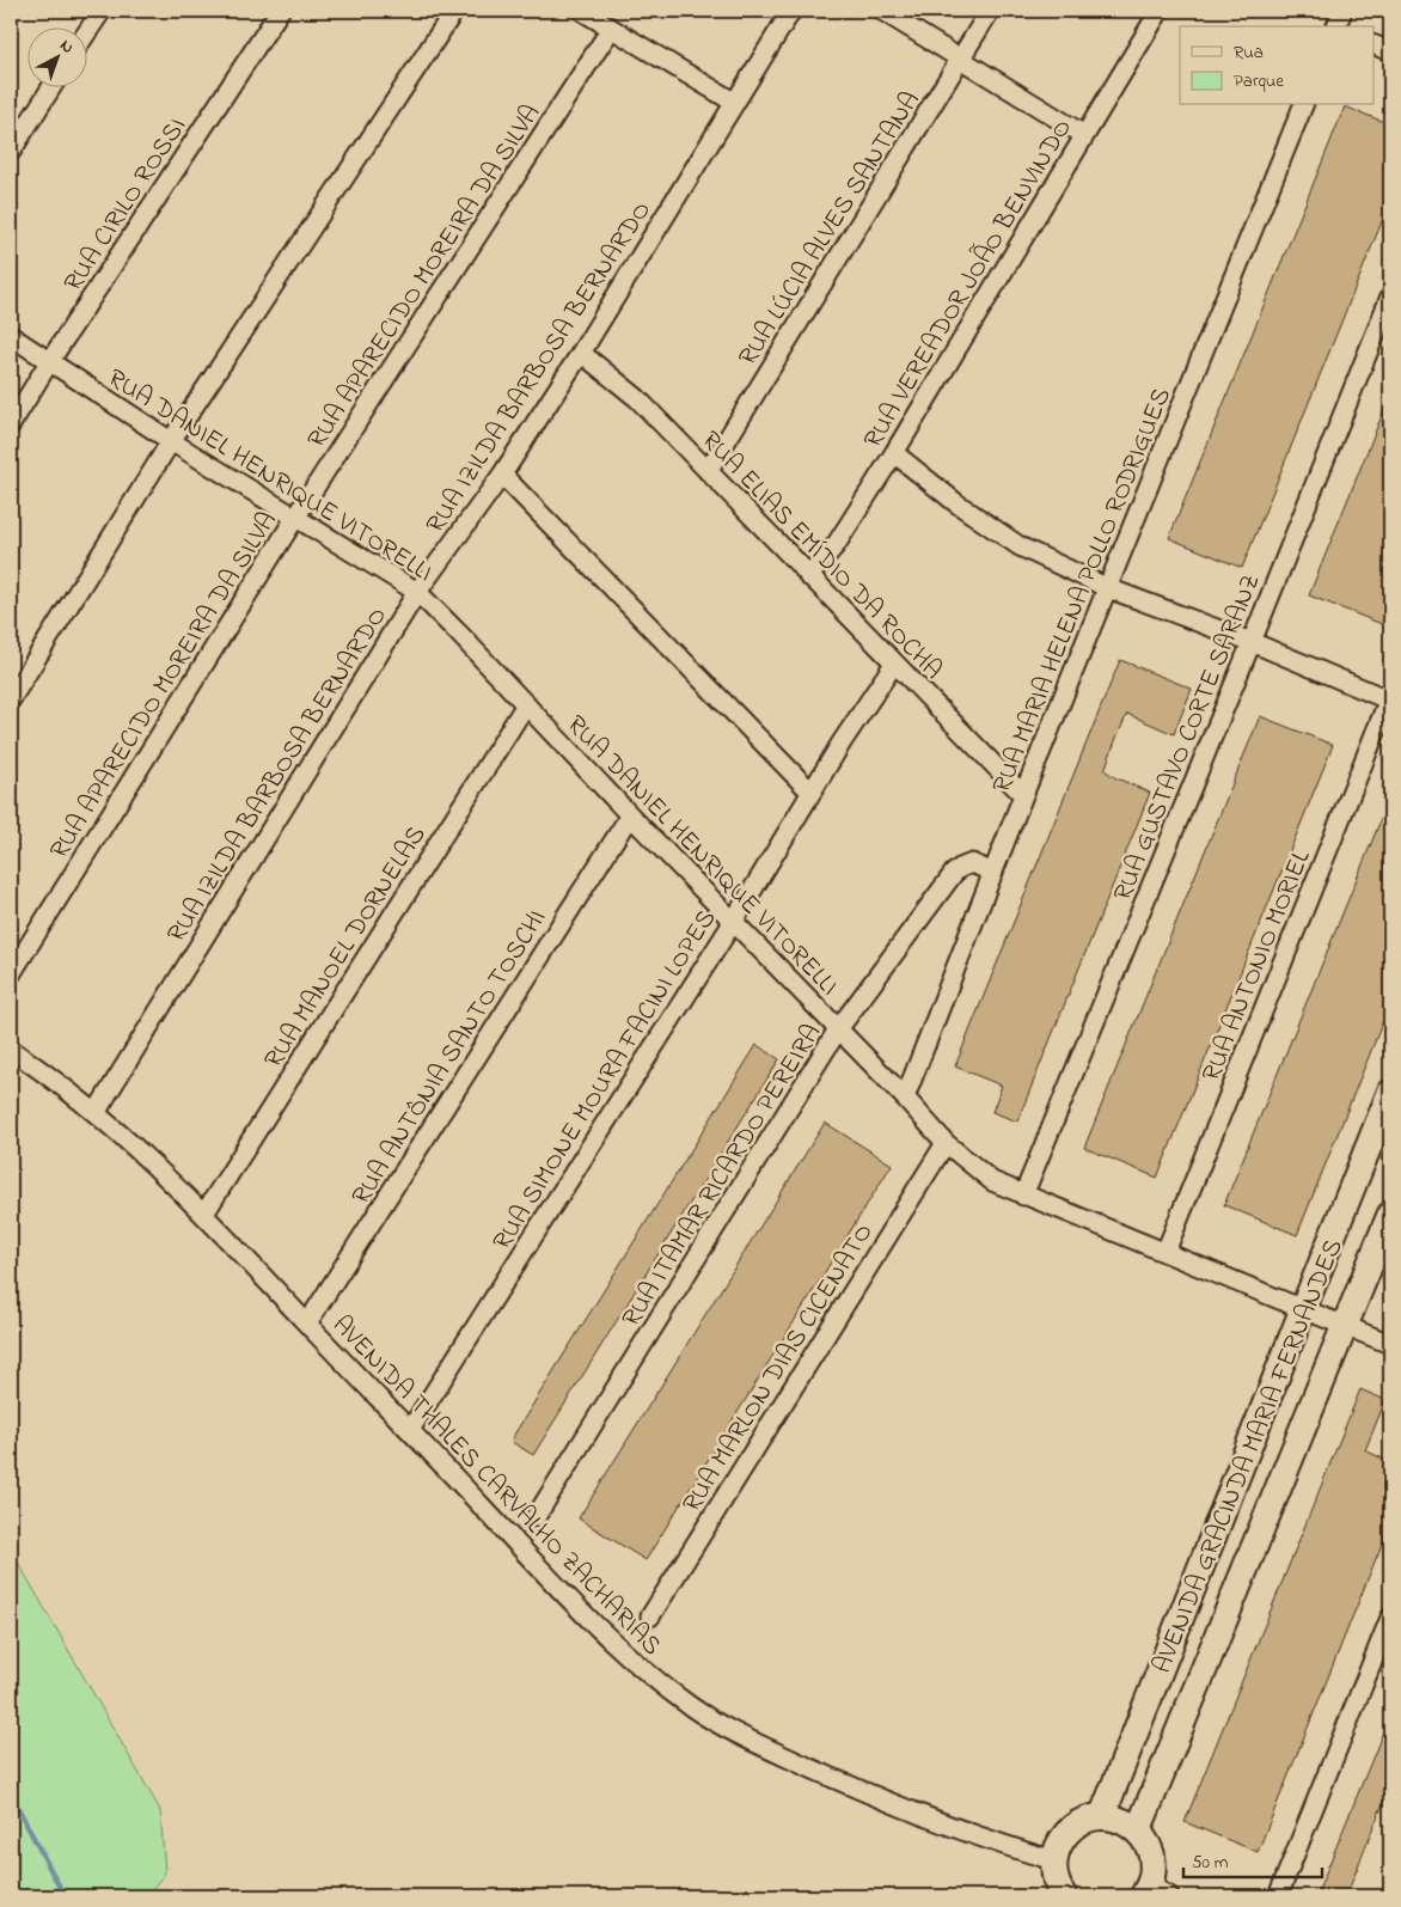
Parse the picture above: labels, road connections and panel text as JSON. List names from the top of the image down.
{
  "streets": {
    "street": [
      "RUA CIRILO ROSSI",
      "RUA LÚCIA ALVES SANTANA",
      "RUA APARECIDO MOREIRA DA SILVA",
      "RUA VEREADOR JOÃO BENVINDO",
      "RUA IZILDA BARBOSA BERNARDO",
      "RUA DANIEL HENRIQUE VITORELLI",
      "RUA ELIAS EMÍDIO DA ROCHA",
      "RUA MARIA HELENA POLLO RODRIGUES",
      "RUA GUSTAVO CORTE SARANZ",
      "RUA MANOEL DORNELAS",
      "RUA ANTONIO MORIEL",
      "RUA ANTÔNIA SANTO TOSCHI",
      "RUA SIMONE MOURA FACINI LOPES",
      "RUA ITAMAR RICARDO PEREIRA",
      "RUA MARLON DIAS CICENATO",
      "AVENIDA GRACINDA MARIA FERNANDES",
      "AVENIDA THALES CARVALHO ZACHARIAS"
    ]
  },
  "crossings": [
    ["RUA CIRILO ROSSI", "RUA DANIEL HENRIQUE VITORELLI"],
    ["RUA LÚCIA ALVES SANTANA", "RUA ELIAS EMÍDIO DA ROCHA"],
    ["RUA APARECIDO MOREIRA DA SILVA", "RUA DANIEL HENRIQUE VITORELLI"],
    ["RUA VEREADOR JOÃO BENVINDO", "RUA ELIAS EMÍDIO DA ROCHA"],
    ["RUA IZILDA BARBOSA BERNARDO", "RUA DANIEL HENRIQUE VITORELLI"],
    ["RUA IZILDA BARBOSA BERNARDO", "RUA ELIAS EMÍDIO DA ROCHA"],
    ["RUA IZILDA BARBOSA BERNARDO", "AVENIDA THALES CARVALHO ZACHARIAS"],
    ["RUA DANIEL HENRIQUE VITORELLI", "RUA MARIA HELENA POLLO RODRIGUES"],
    ["RUA DANIEL HENRIQUE VITORELLI", "RUA GUSTAVO CORTE SARANZ"],
    ["RUA DANIEL HENRIQUE VITORELLI", "RUA MANOEL DORNELAS"],
    ["RUA DANIEL HENRIQUE VITORELLI", "RUA ANTONIO MORIEL"],
    ["RUA DANIEL HENRIQUE VITORELLI", "RUA ANTÔNIA SANTO TOSCHI"],
    ["RUA DANIEL HENRIQUE VITORELLI", "RUA SIMONE MOURA FACINI LOPES"],
    ["RUA DANIEL HENRIQUE VITORELLI", "RUA ITAMAR RICARDO PEREIRA"],
    ["RUA DANIEL HENRIQUE VITORELLI", "RUA MARLON DIAS CICENATO"],
    ["RUA DANIEL HENRIQUE VITORELLI", "AVENIDA GRACINDA MARIA FERNANDES"],
    ["RUA ELIAS EMÍDIO DA ROCHA", "RUA MARIA HELENA POLLO RODRIGUES"],
    ["RUA ELIAS EMÍDIO DA ROCHA", "RUA SIMONE MOURA FACINI LOPES"],
    ["RUA MARIA HELENA POLLO RODRIGUES", "RUA ITAMAR RICARDO PEREIRA"],
    ["RUA MANOEL DORNELAS", "AVENIDA THALES CARVALHO ZACHARIAS"],
    ["RUA ANTÔNIA SANTO TOSCHI", "AVENIDA THALES CARVALHO ZACHARIAS"],
    ["RUA SIMONE MOURA FACINI LOPES", "AVENIDA THALES CARVALHO ZACHARIAS"]
  ],
  "legend": ["Rua", "Parque"],
  "scale_bar": "50 m",
  "north": "top right"
}
